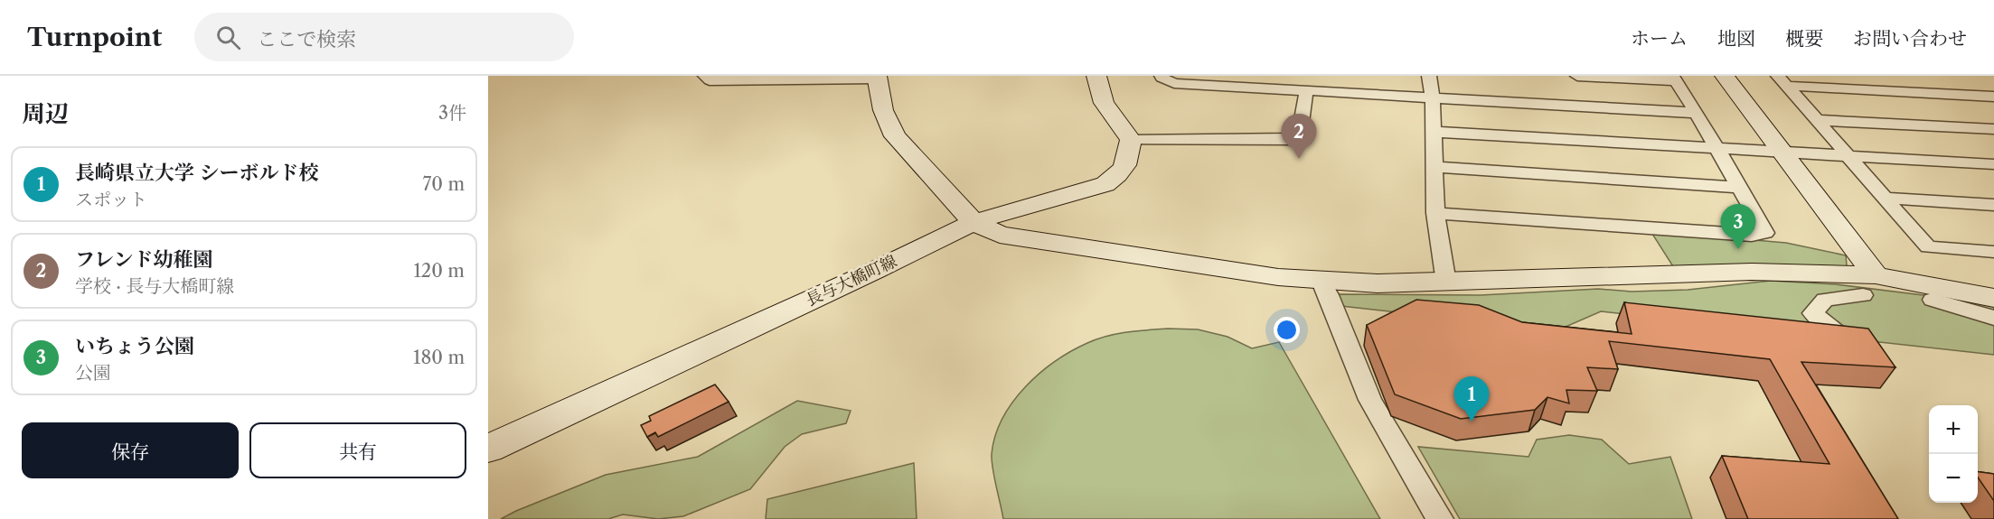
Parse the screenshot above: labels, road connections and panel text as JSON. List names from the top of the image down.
{
  "streets": {
    "street": ["長与大橋町線"]
  },
  "page": {
    "header": "Turnpoint",
    "search": "ここで検索",
    "nav": [
      "ホーム",
      "地図",
      "概要",
      "お問い合わせ"
    ],
    "heading": ["周辺", "3件"],
    "pins": ["2", "3", "1"],
    "list": [
      {
        "mark": "1",
        "name": "長崎県立大学 シーボルド校",
        "note": "スポット",
        "value": "70 m"
      },
      {
        "mark": "2",
        "name": "フレンド幼稚園",
        "note": "学校 · 長与大橋町線",
        "value": "120 m"
      },
      {
        "mark": "3",
        "name": "いちょう公園",
        "note": "公園",
        "value": "180 m"
      }
    ],
    "map_buttons": ["+", "−"],
    "buttons": ["保存", "共有"]
  }
}
